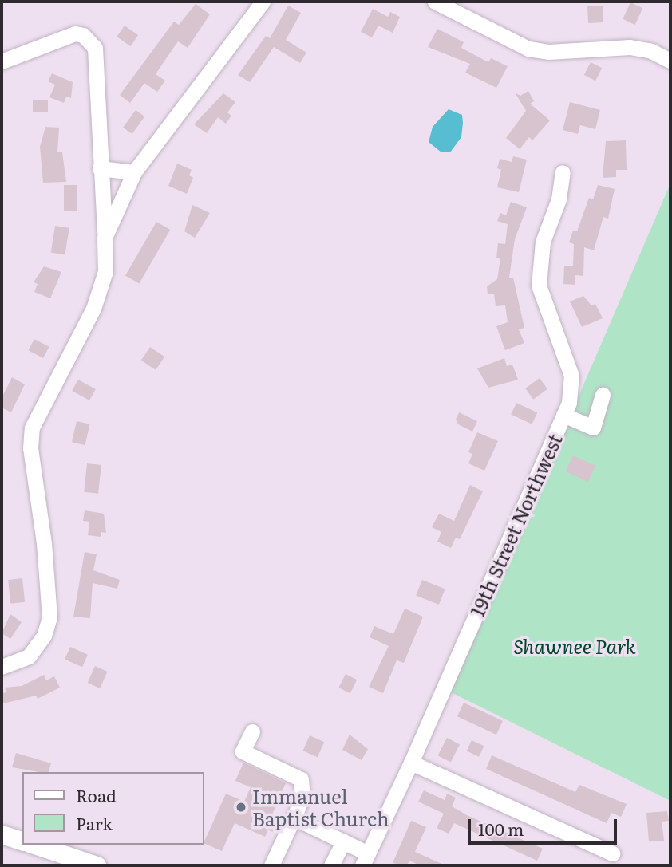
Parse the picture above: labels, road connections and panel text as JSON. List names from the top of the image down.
{
  "streets": {
    "street": ["19th Street Northwest"]
  },
  "parks": ["Shawnee Park"],
  "places": ["Immanuel Baptist Church"],
  "legend": ["Road", "Park"],
  "scale_bar": "100 m"
}
